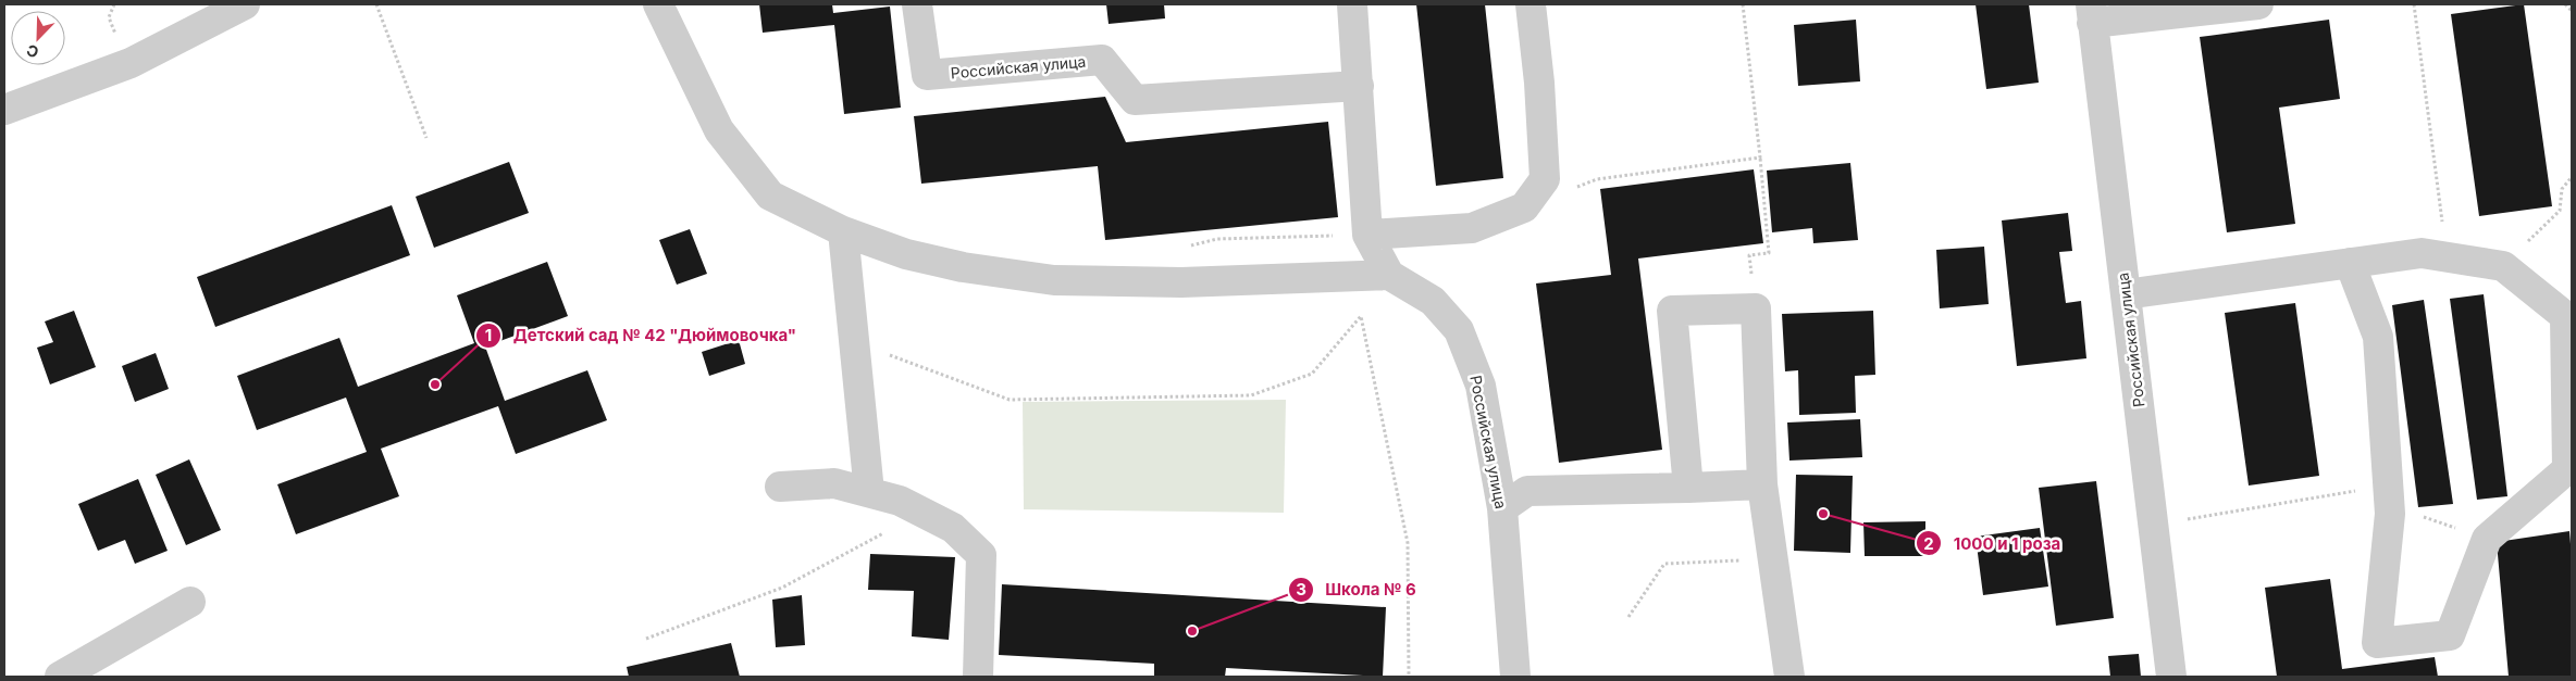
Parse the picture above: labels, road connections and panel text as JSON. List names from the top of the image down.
{
  "streets": {
    "street": ["Российская улица"]
  },
  "places": ["Детский сад № 42 \"Дюймовочка\"", "1000 и 1 роза", "Школа № 6"],
  "north": "bottom left"
}
